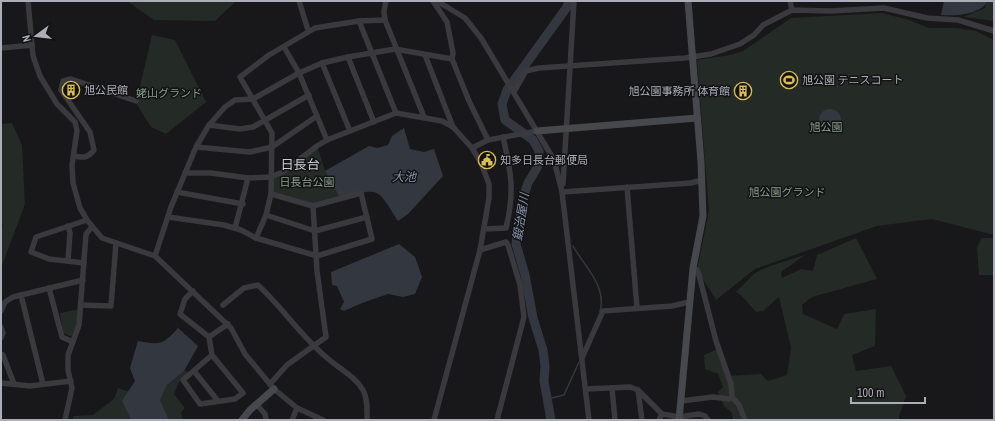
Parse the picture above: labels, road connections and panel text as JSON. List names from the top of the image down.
{
  "districts": ["日長台"],
  "water": ["大池", "鍛治屋川"],
  "parks": [
    "姥山グランド",
    "旭公園",
    "日長台公園",
    "旭公園グランド"
  ],
  "places": {
    "sports": ["旭公園 テニスコート"],
    "building": ["旭公民館", "旭公園事務所 体育館"],
    "public building": ["知多日長台郵便局"]
  },
  "scale_bar": "100 m",
  "north": "left"
}
